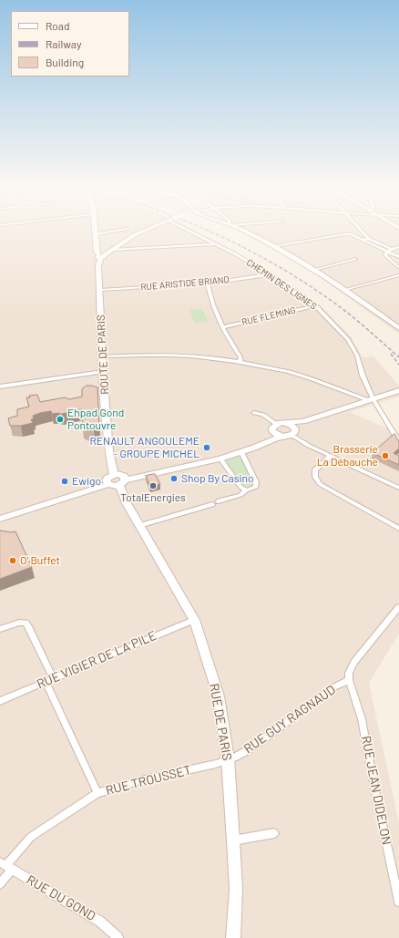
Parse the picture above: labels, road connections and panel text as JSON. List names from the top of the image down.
{
  "streets": {
    "main road": ["ROUTE DE PARIS", "RUE DE PARIS"],
    "street": [
      "RUE ARISTIDE BRIAND",
      "CHEMIN DES LIGNES",
      "RUE FLEMING",
      "RUE VIGIER DE LA PILE",
      "RUE GUY RAGNAUD",
      "RUE TROUSSET",
      "RUE JEAN DIDELON",
      "RUE DU GOND"
    ]
  },
  "crossings": [
    ["RUE ARISTIDE BRIAND", "CHEMIN DES LIGNES"],
    ["RUE ARISTIDE BRIAND", "ROUTE DE PARIS"],
    ["CHEMIN DES LIGNES", "RUE FLEMING"],
    ["ROUTE DE PARIS", "RUE DE PARIS"],
    ["RUE VIGIER DE LA PILE", "RUE DE PARIS"],
    ["RUE GUY RAGNAUD", "RUE DE PARIS"],
    ["RUE GUY RAGNAUD", "RUE TROUSSET"],
    ["RUE GUY RAGNAUD", "RUE JEAN DIDELON"],
    ["RUE DE PARIS", "RUE TROUSSET"],
    ["RUE TROUSSET", "RUE DU GOND"]
  ],
  "places": [
    "Ehpad Gond Pontouvre",
    "RENAULT ANGOULEME - GROUPE MICHEL",
    "Brasserie La Débauche",
    "Shop By Casino",
    "Ewigo",
    "TotalEnergies",
    "O' Buffet"
  ],
  "legend": ["Road", "Railway", "Building"]
}
